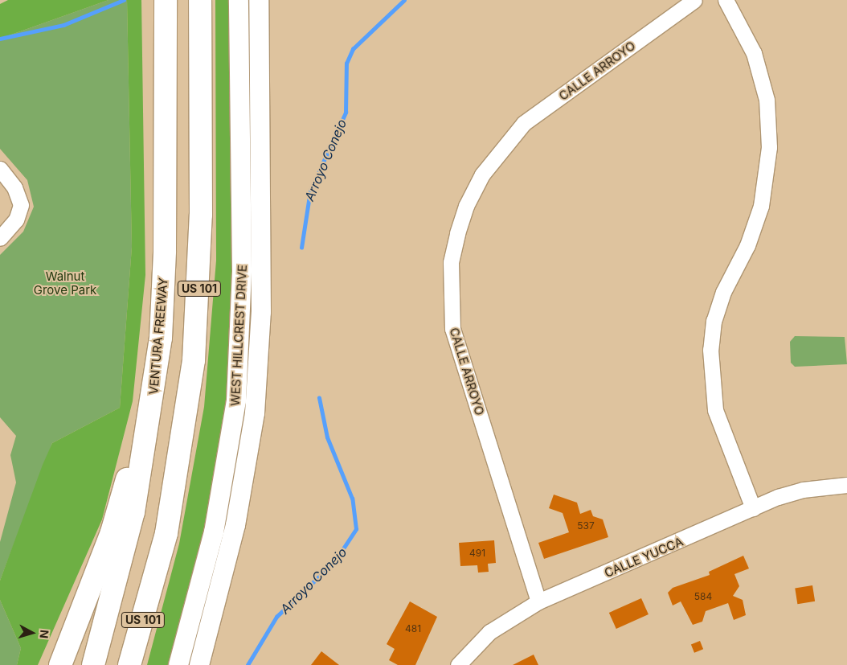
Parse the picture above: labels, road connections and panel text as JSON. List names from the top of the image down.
{
  "streets": {
    "highway": ["US 101", "VENTURA FREEWAY"],
    "main road": ["WEST HILLCREST DRIVE"],
    "street": ["CALLE ARROYO", "CALLE YUCCA"]
  },
  "crossings": [
    ["CALLE ARROYO", "CALLE YUCCA"]
  ],
  "water": ["Arroyo Conejo"],
  "parks": ["Walnut Grove Park"],
  "house_numbers": [
    "537",
    "491",
    "584",
    "481"
  ],
  "north": "right"
}
